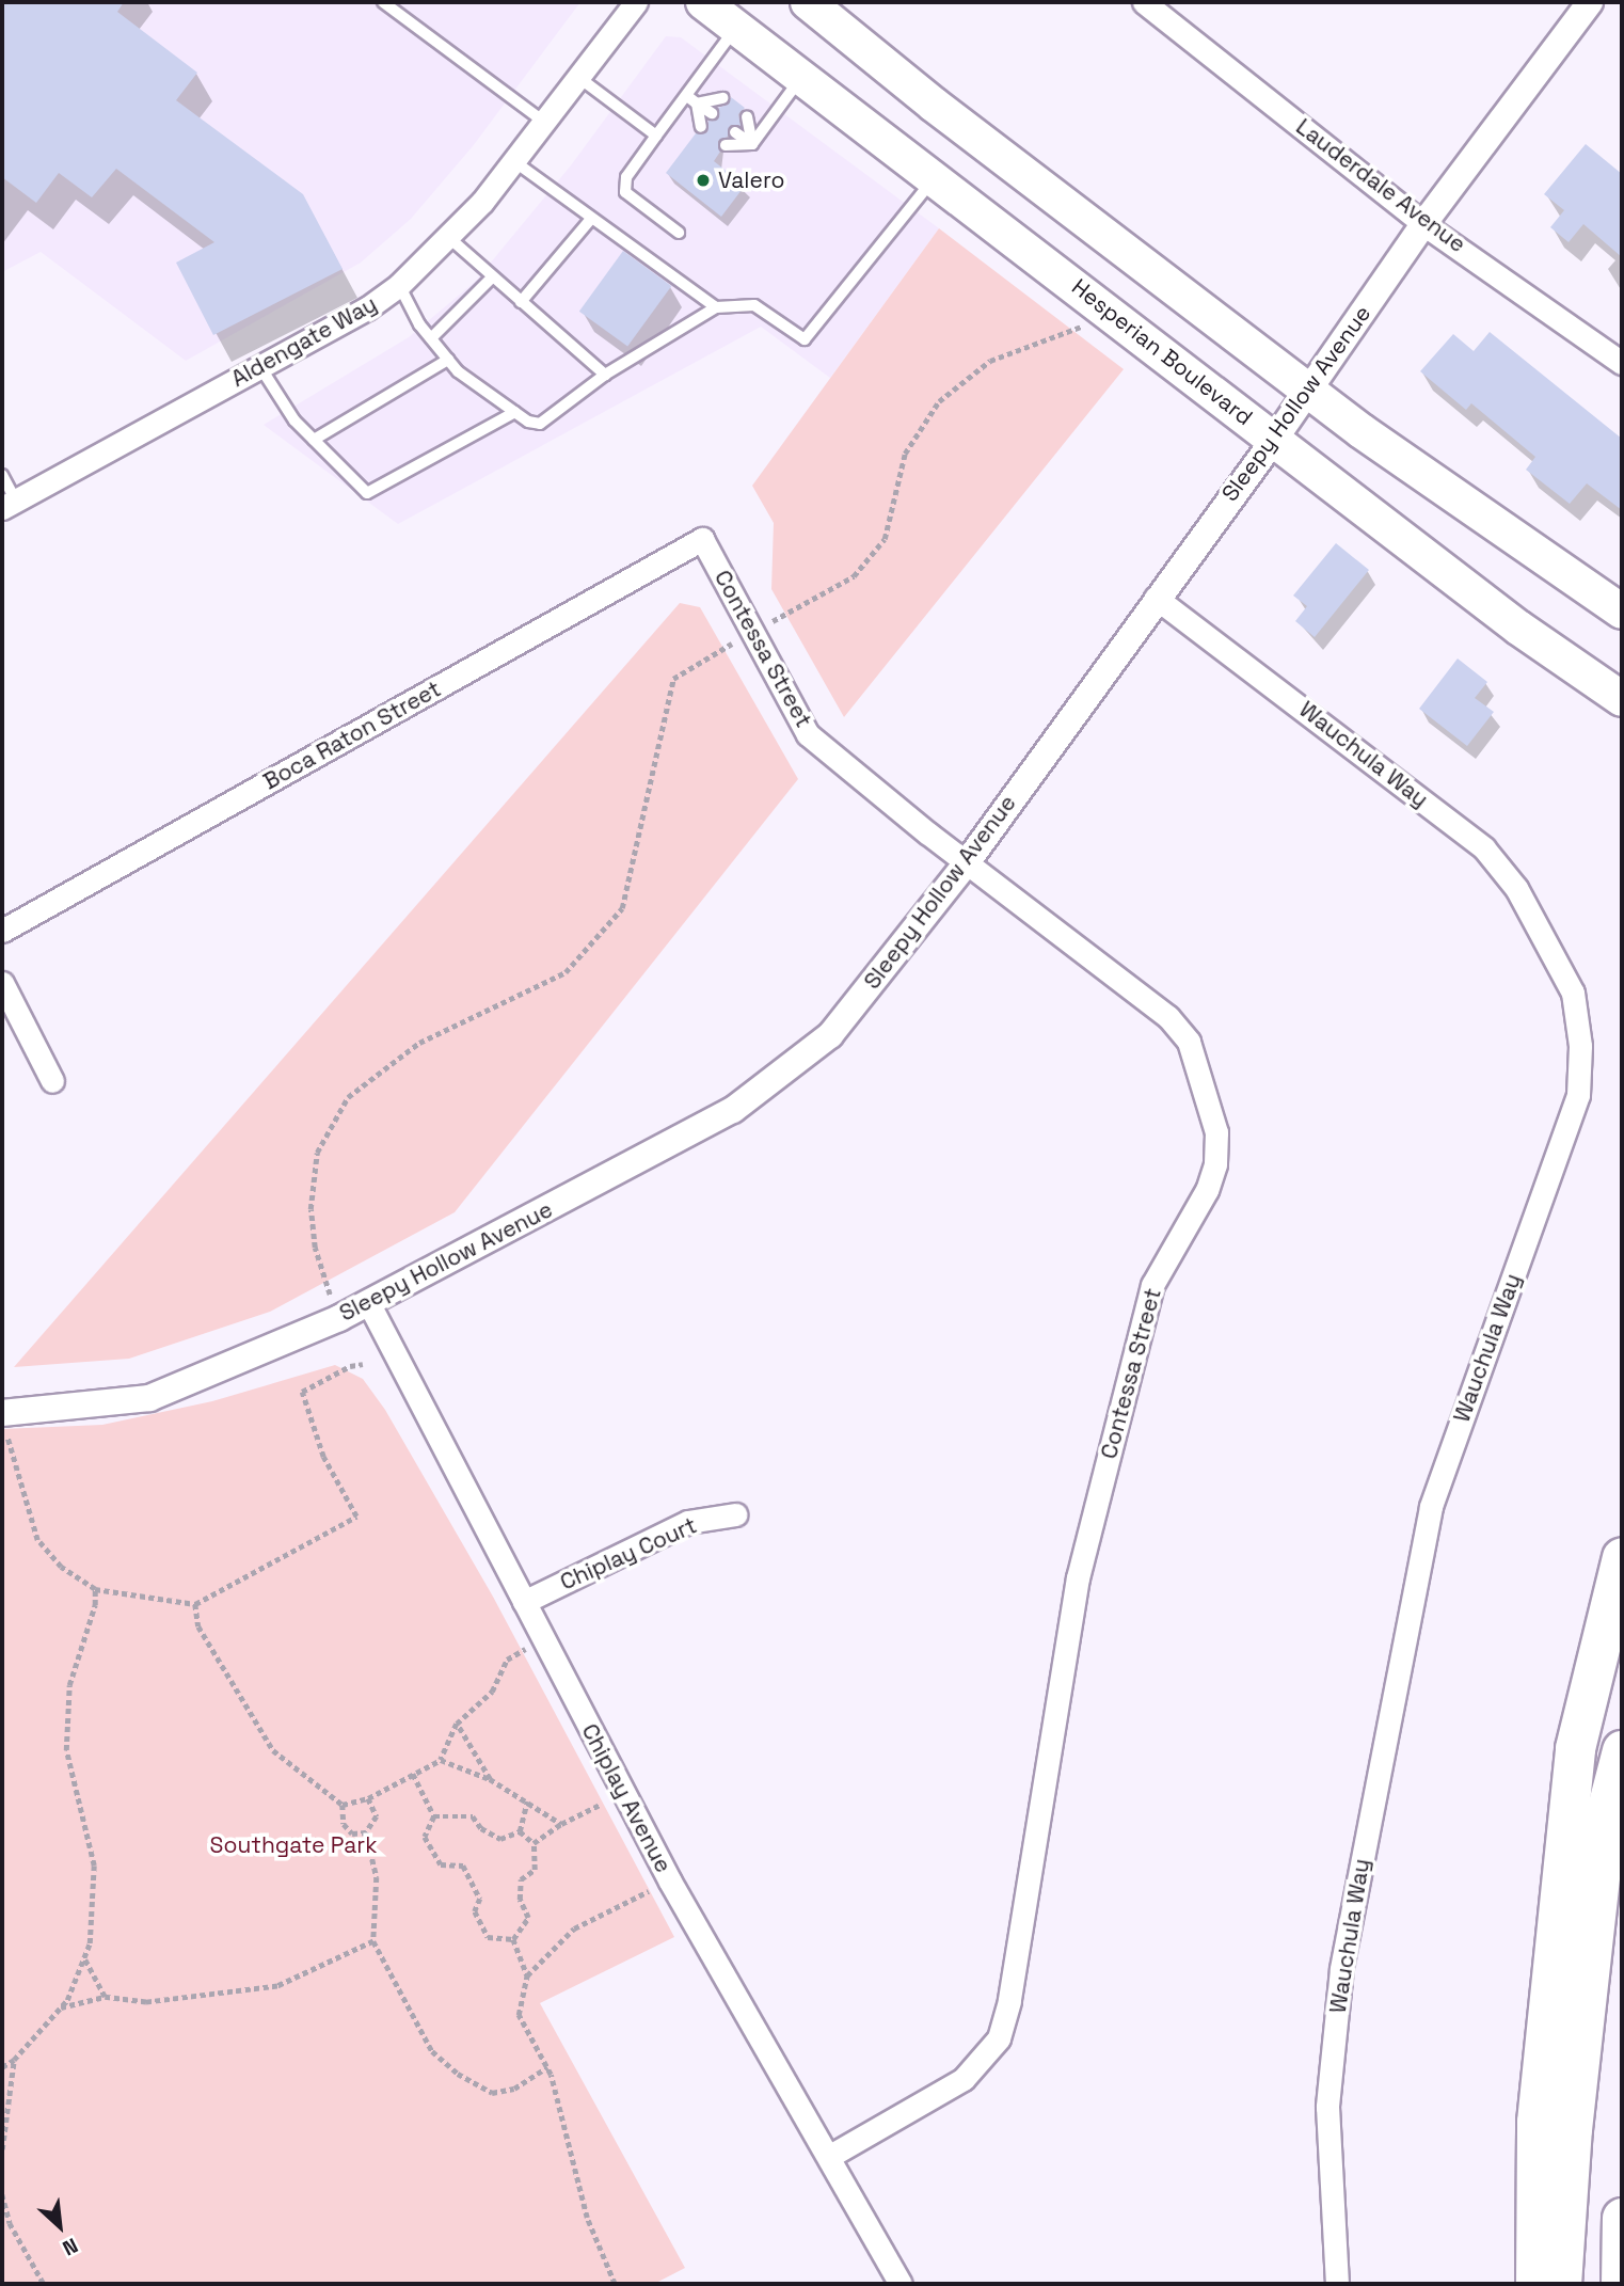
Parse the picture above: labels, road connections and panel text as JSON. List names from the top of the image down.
{
  "streets": {
    "main road": ["Hesperian Boulevard"],
    "street": [
      "Lauderdale Avenue",
      "Aldengate Way",
      "Sleepy Hollow Avenue",
      "Contessa Street",
      "Boca Raton Street",
      "Wauchula Way",
      "Chiplay Court",
      "Chiplay Avenue"
    ]
  },
  "crossings": [
    ["Lauderdale Avenue", "Sleepy Hollow Avenue"],
    ["Hesperian Boulevard", "Sleepy Hollow Avenue"],
    ["Sleepy Hollow Avenue", "Contessa Street"],
    ["Sleepy Hollow Avenue", "Wauchula Way"],
    ["Sleepy Hollow Avenue", "Chiplay Avenue"],
    ["Contessa Street", "Boca Raton Street"],
    ["Contessa Street", "Chiplay Avenue"],
    ["Chiplay Court", "Chiplay Avenue"]
  ],
  "parks": ["Southgate Park"],
  "places": ["Valero"],
  "north": "bottom right"
}
